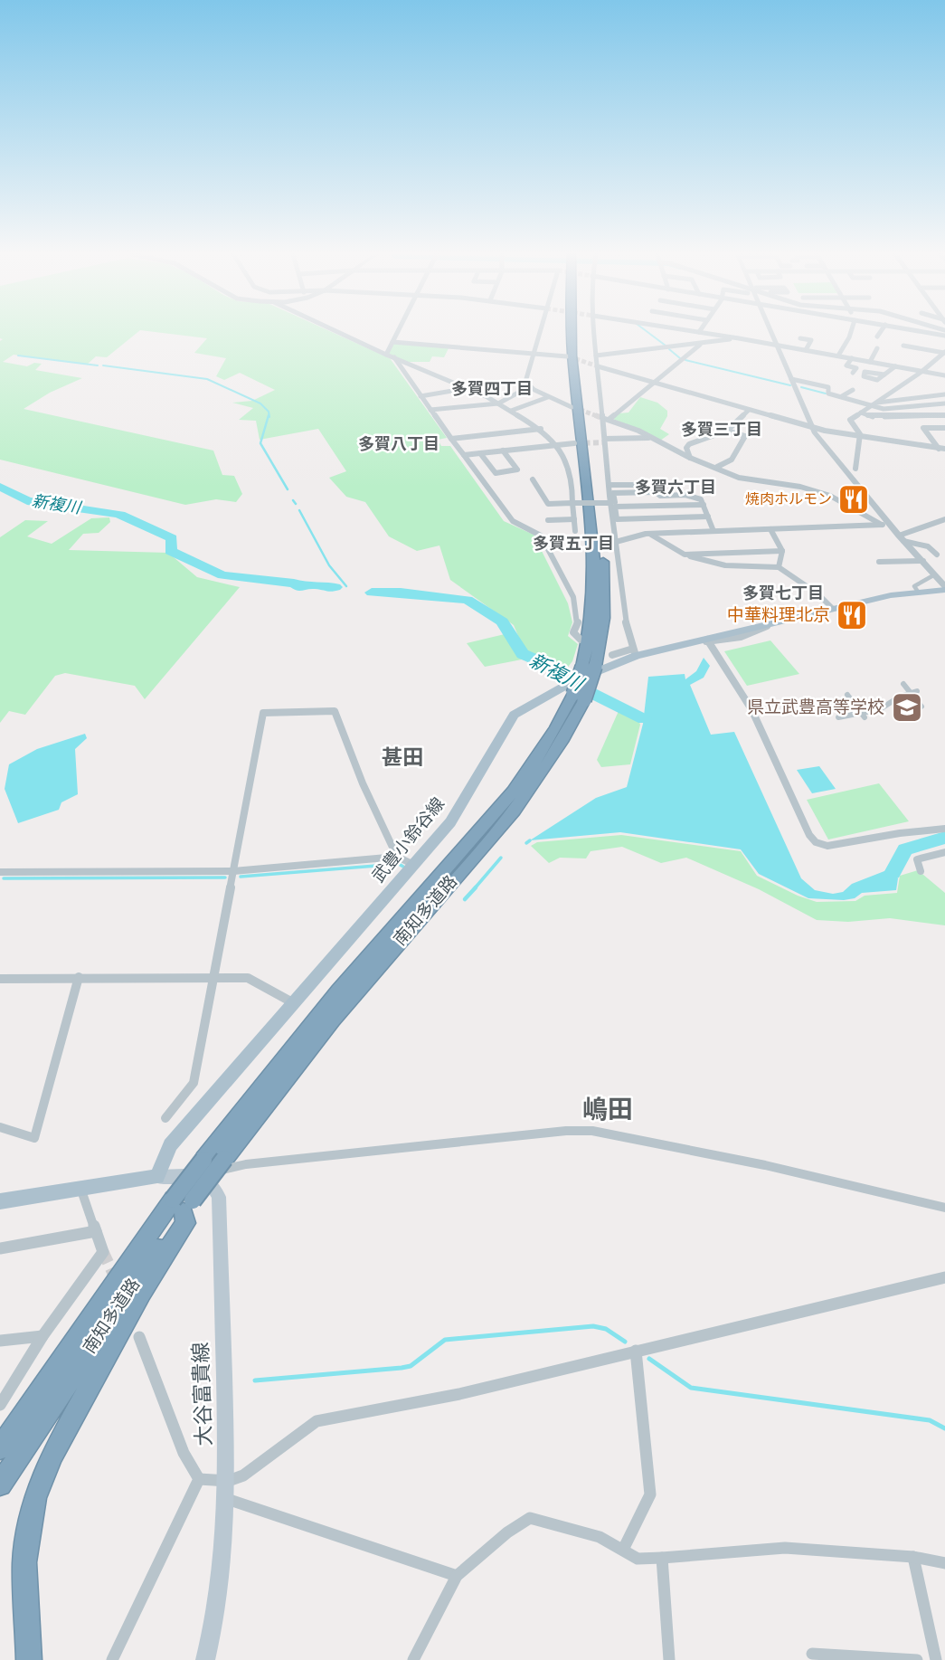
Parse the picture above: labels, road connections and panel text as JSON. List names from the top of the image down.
{
  "streets": {
    "highway": ["南知多道路"],
    "main road": ["武豊小鈴谷線", "大谷富貴線"]
  },
  "crossings": [
    ["武豊小鈴谷線", "南知多道路"],
    ["南知多道路", "大谷富貴線"]
  ],
  "districts": [
    "多賀四丁目",
    "多賀三丁目",
    "多賀八丁目",
    "多賀六丁目",
    "多賀五丁目",
    "多賀七丁目",
    "甚田",
    "嶋田"
  ],
  "water": ["新複川"],
  "places": {
    "restaurant": ["焼肉ホルモン", "中華料理北京"],
    "school or university": ["県立武豊高等学校"]
  }
}
